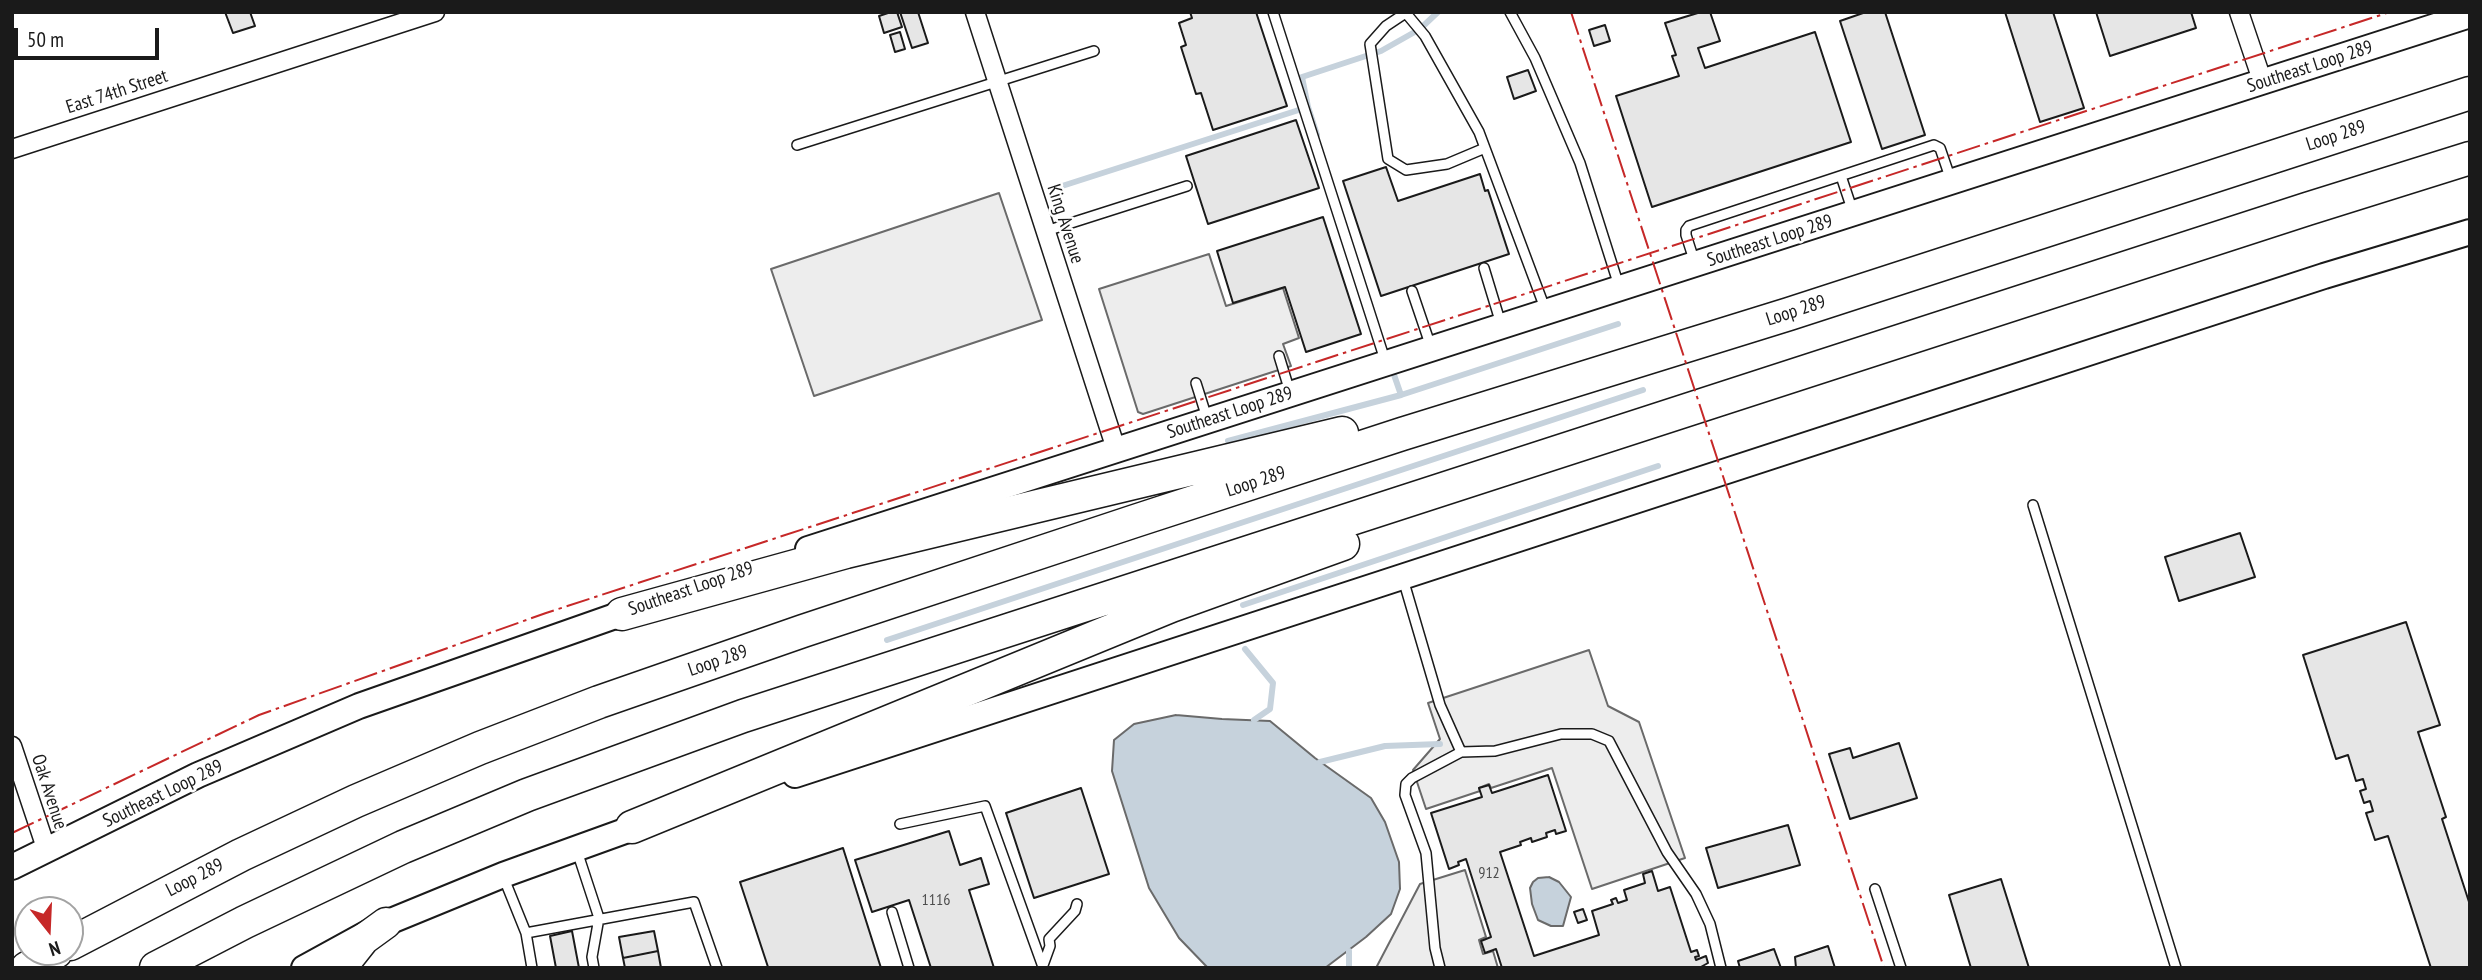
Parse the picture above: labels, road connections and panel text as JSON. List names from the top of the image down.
{
  "streets": {
    "highway": ["Loop 289"],
    "main road": ["Southeast Loop 289"],
    "street": ["East 74th Street", "King Avenue", "Oak Avenue"]
  },
  "crossings": [
    ["Southeast Loop 289", "King Avenue"],
    ["Southeast Loop 289", "Oak Avenue"]
  ],
  "house_numbers": ["912", "1116"],
  "scale_bar": "50 m",
  "north": "bottom"
}
